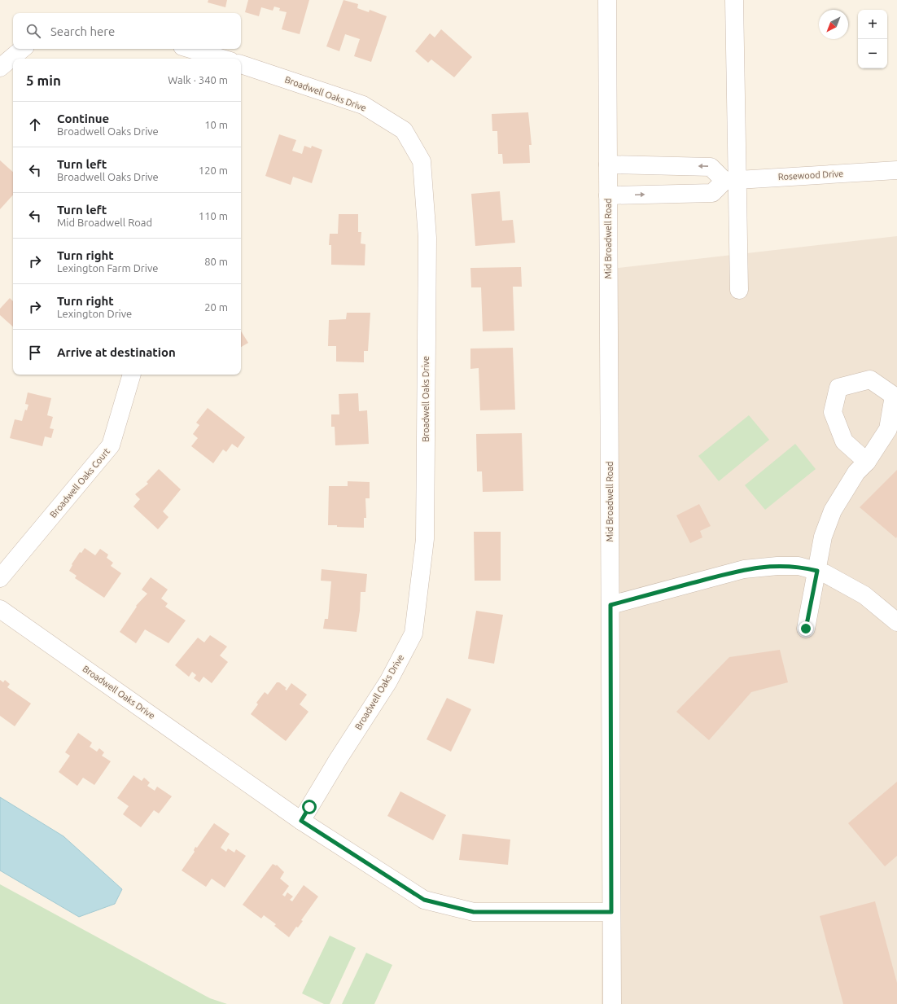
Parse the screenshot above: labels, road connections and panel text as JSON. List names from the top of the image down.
{
  "streets": {
    "street": [
      "Broadwell Oaks Drive",
      "Rosewood Drive",
      "Mid Broadwell Road",
      "Broadwell Oaks Court"
    ]
  },
  "crossings": [
    ["Broadwell Oaks Drive", "Mid Broadwell Road"]
  ],
  "north": "bottom left",
  "page": {
    "map_buttons": ["+", "−"],
    "search": "Search here",
    "heading": ["5 min", "Walk · 340 m"],
    "list": [
      ["Continue", "Broadwell Oaks Drive", "10 m"],
      ["Turn left", "Broadwell Oaks Drive", "120 m"],
      ["Turn left", "Mid Broadwell Road", "110 m"],
      ["Turn right", "Lexington Farm Drive", "80 m"],
      ["Turn right", "Lexington Drive", "20 m"],
      "Arrive at destination"
    ]
  }
}
